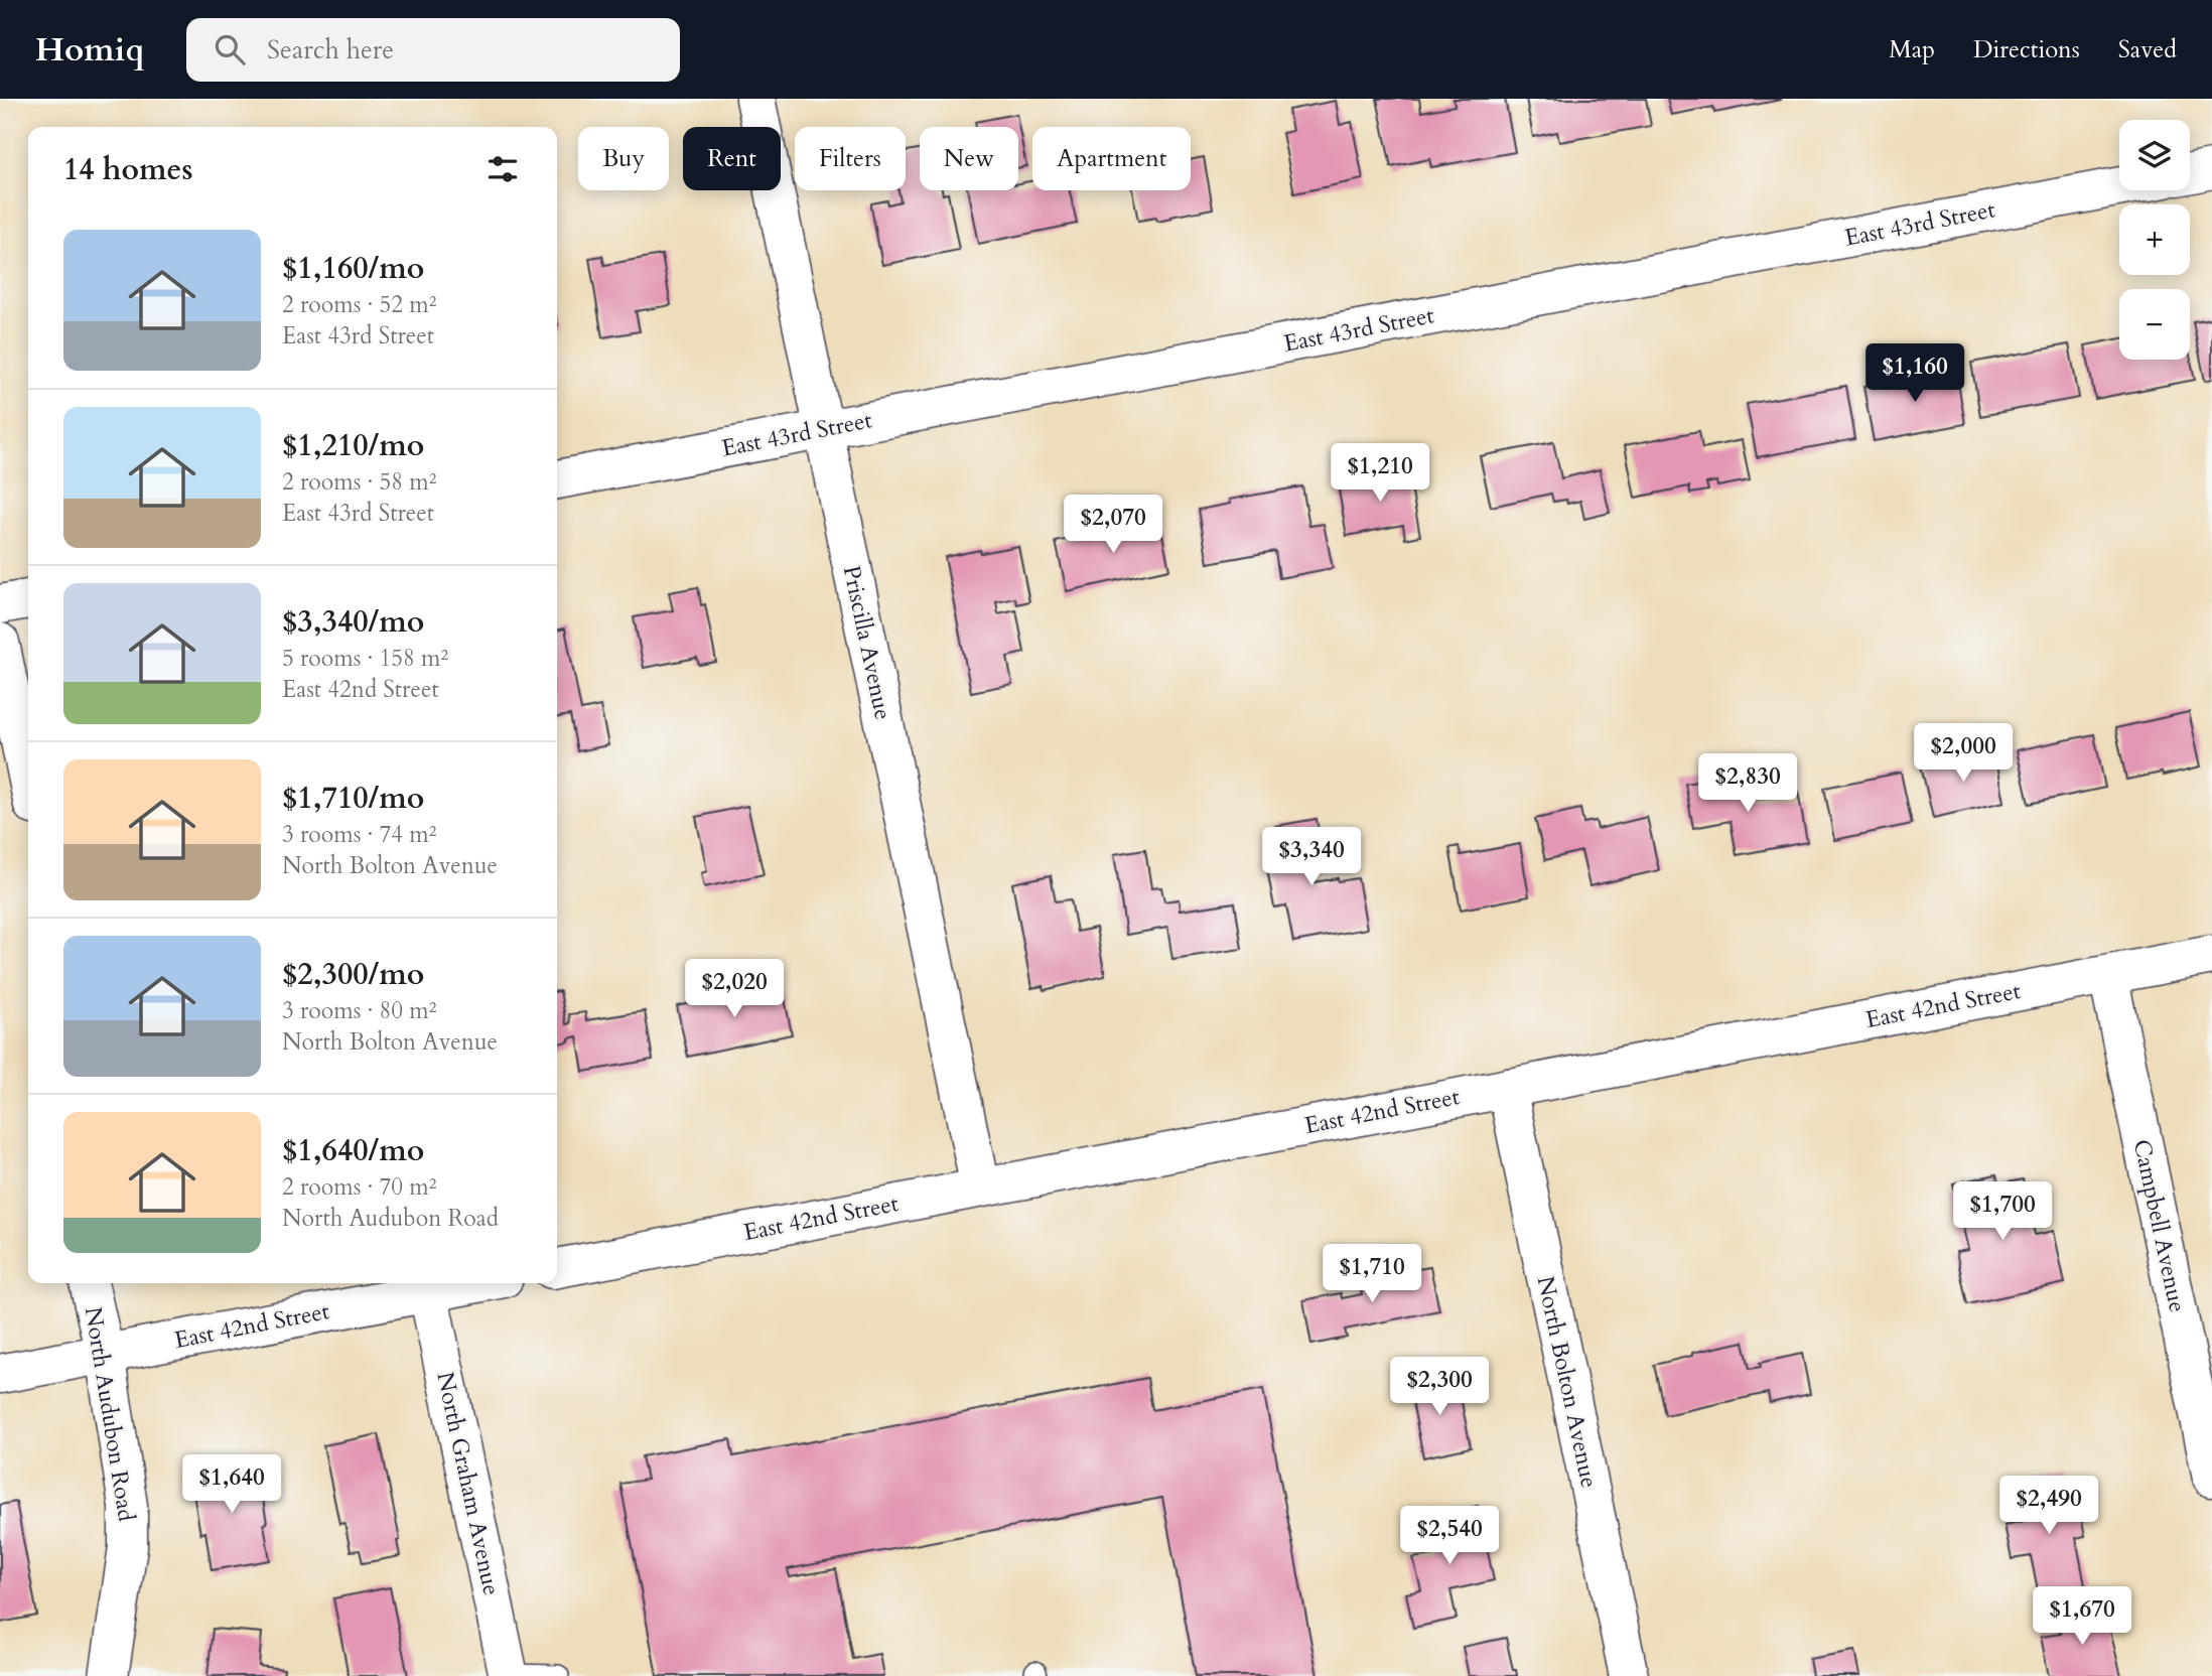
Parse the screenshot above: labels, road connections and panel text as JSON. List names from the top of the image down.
{
  "streets": {
    "street": [
      "East 43rd Street",
      "Priscilla Avenue",
      "East 42nd Street",
      "Campbell Avenue",
      "North Bolton Avenue",
      "North Audubon Road",
      "North Graham Avenue"
    ]
  },
  "crossings": [
    ["East 43rd Street", "Priscilla Avenue"],
    ["Priscilla Avenue", "East 42nd Street"],
    ["East 42nd Street", "Campbell Avenue"],
    ["East 42nd Street", "North Bolton Avenue"],
    ["East 42nd Street", "North Audubon Road"],
    ["East 42nd Street", "North Graham Avenue"]
  ],
  "page": {
    "header": "Homiq",
    "search": "Search here",
    "nav": ["Map", "Directions", "Saved"],
    "map_buttons": ["+", "−"],
    "chip": [
      "Buy",
      "Rent",
      "Filters",
      "New",
      "Apartment"
    ],
    "heading": "14 homes",
    "list": [
      {
        "name": "$1,160/mo",
        "note": "2 rooms · 52 m² · East 43rd Street"
      },
      {
        "name": "$1,210/mo",
        "note": "2 rooms · 58 m² · East 43rd Street"
      },
      {
        "name": "$3,340/mo",
        "note": "5 rooms · 158 m² · East 42nd Street"
      },
      {
        "name": "$1,710/mo",
        "note": "3 rooms · 74 m² · North Bolton Avenue"
      },
      {
        "name": "$2,300/mo",
        "note": "3 rooms · 80 m² · North Bolton Avenue"
      },
      {
        "name": "$1,640/mo",
        "note": "2 rooms · 70 m² · North Audubon Road"
      }
    ],
    "price": [
      "$1,160",
      "$1,210",
      "$2,070",
      "$2,000",
      "$2,830",
      "$3,340",
      "$2,020",
      "$1,700",
      "$1,710",
      "$2,300",
      "$1,640",
      "$2,490",
      "$2,540",
      "$1,670"
    ]
  }
}
